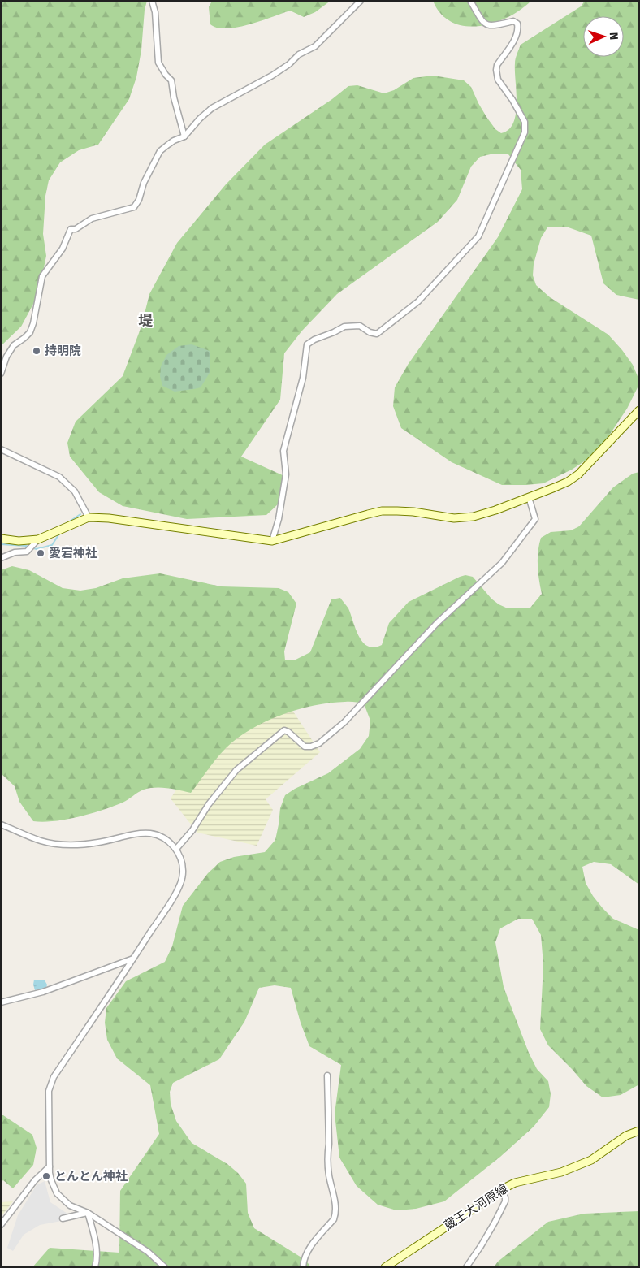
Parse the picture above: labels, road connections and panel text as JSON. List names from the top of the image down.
{
  "streets": {
    "street": ["蔵王大河原線"]
  },
  "districts": ["堤"],
  "places": ["持明院", "愛宕神社", "とんとん神社"],
  "north": "right"
}
